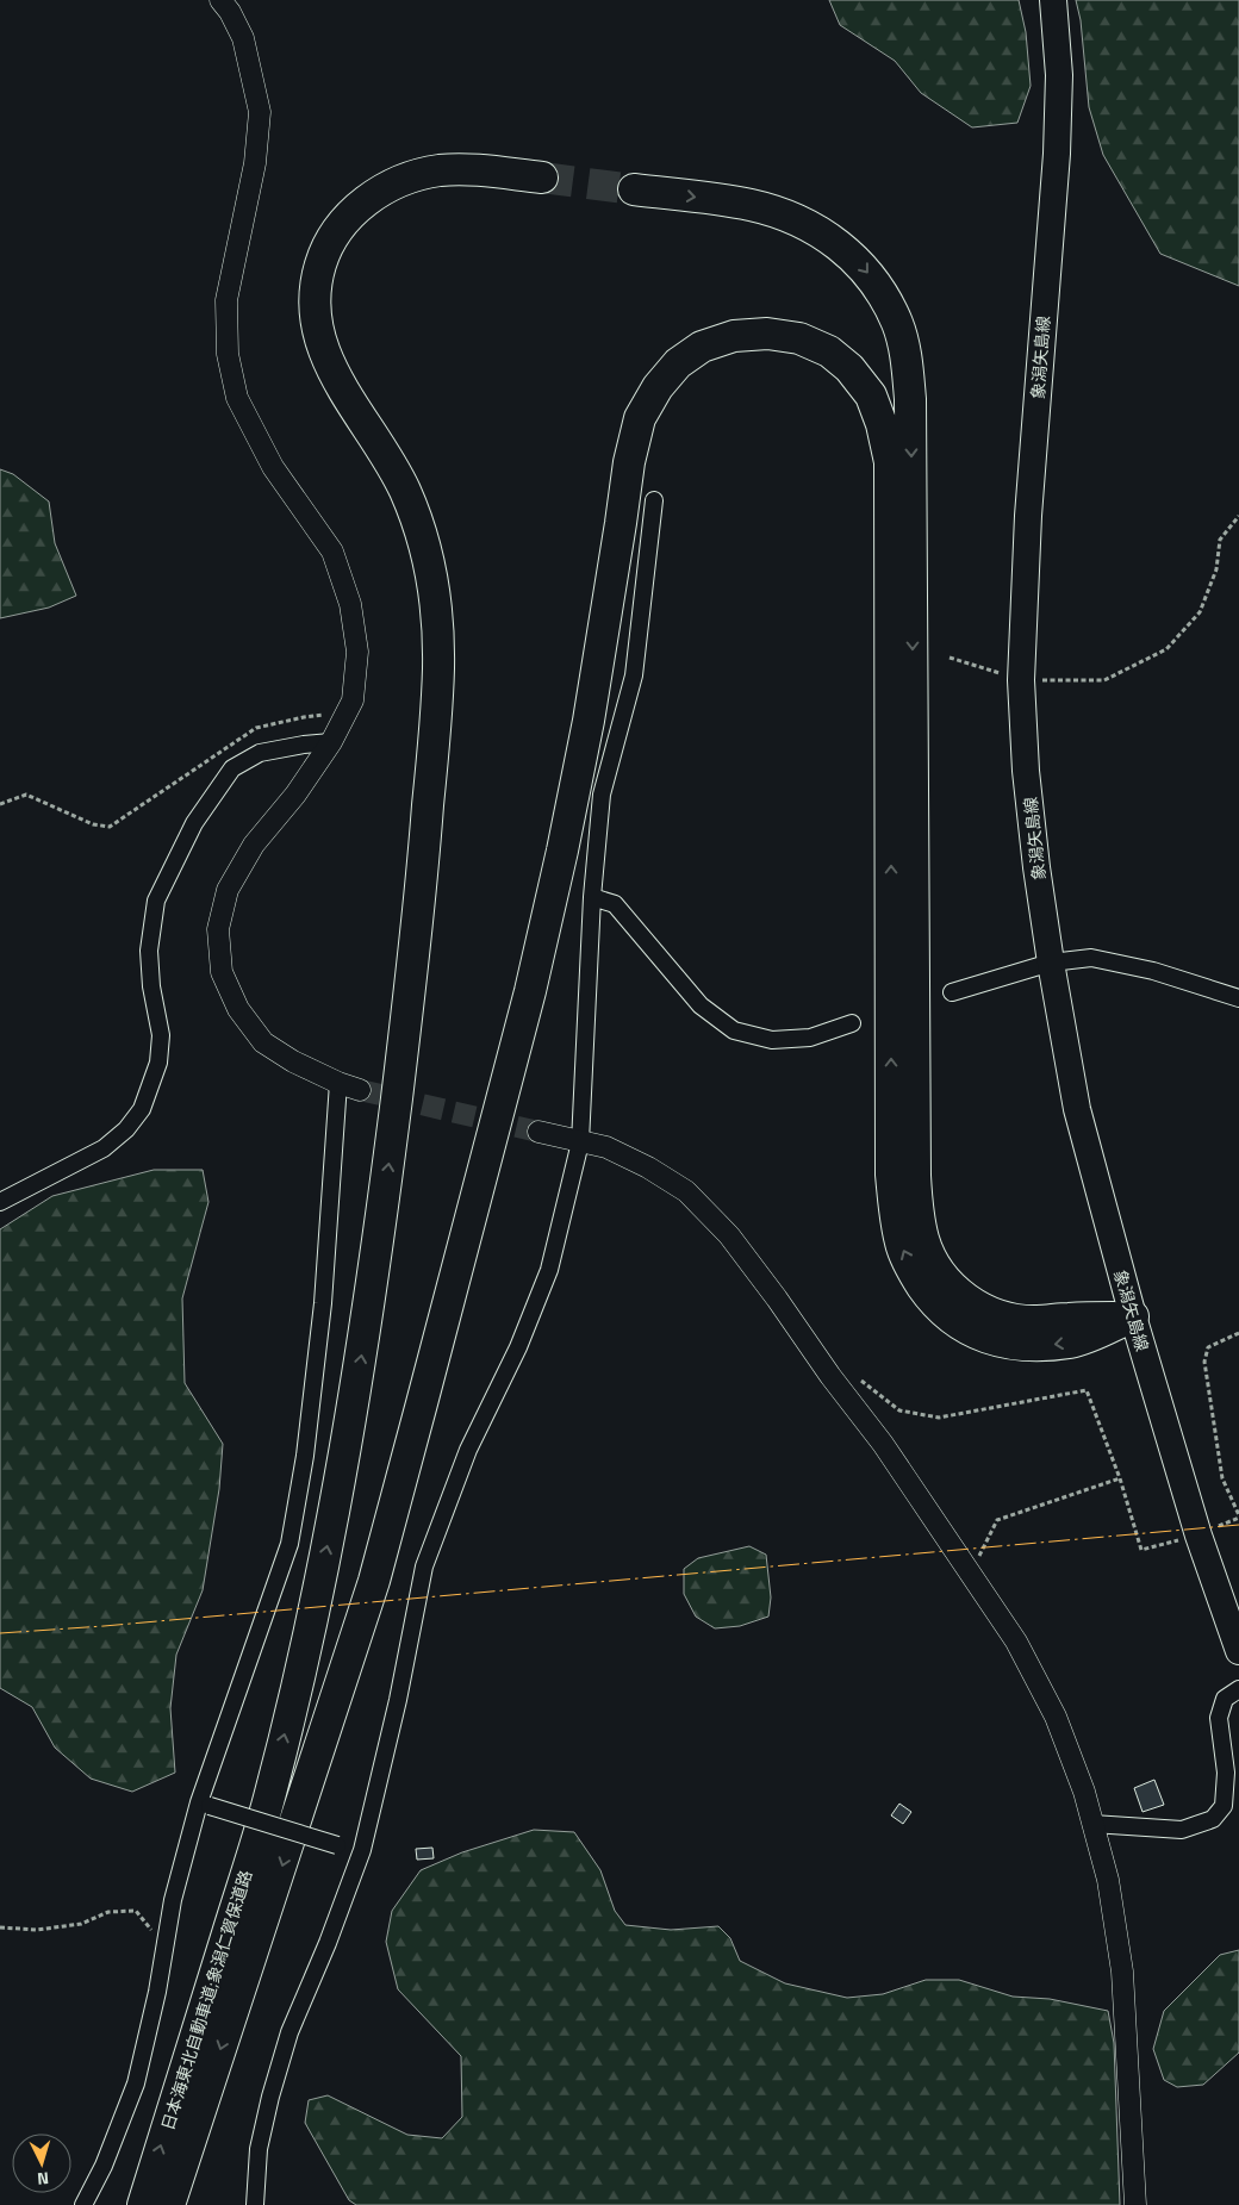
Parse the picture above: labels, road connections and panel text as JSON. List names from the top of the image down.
{
  "streets": {
    "highway": ["日本海東北自動車道;象潟仁賀保道路"],
    "main road": ["象潟矢島線"]
  },
  "crossings": [
    ["象潟矢島線", "日本海東北自動車道;象潟仁賀保道路"]
  ],
  "north": "bottom"
}
